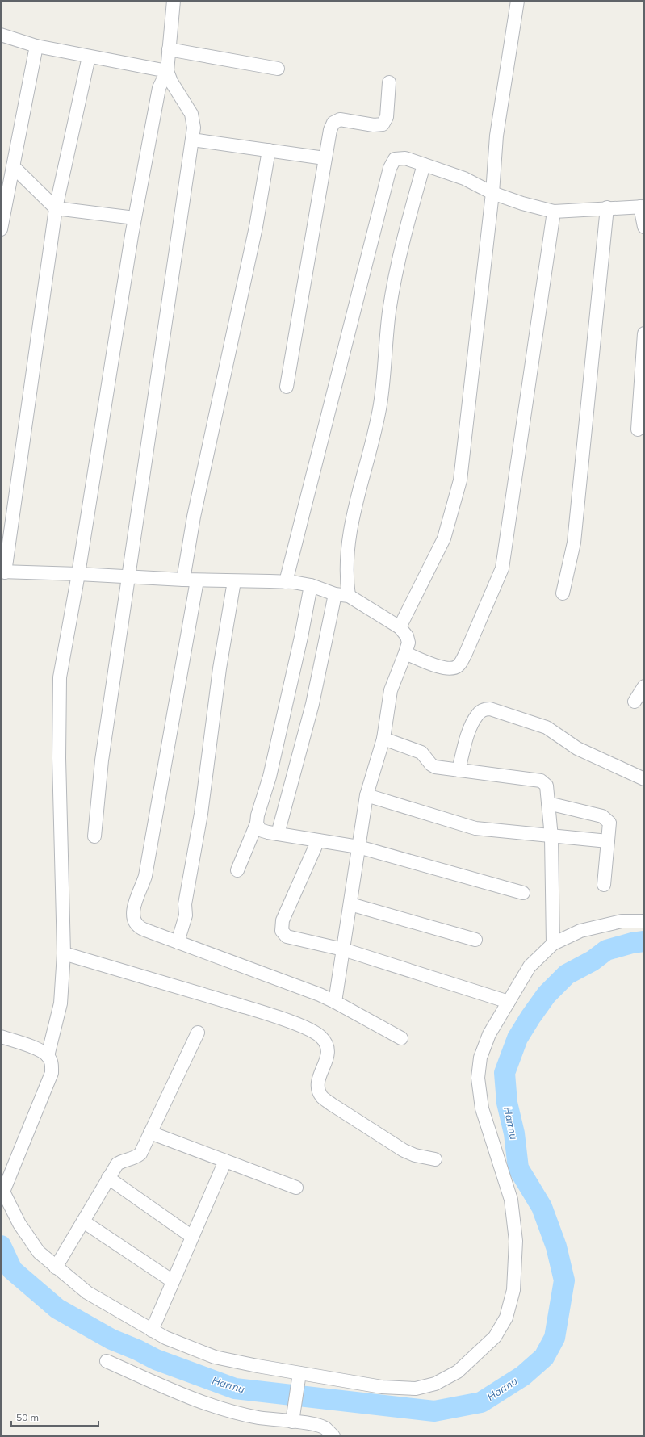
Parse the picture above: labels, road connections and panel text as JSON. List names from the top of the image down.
{
  "water": ["Harmu"],
  "scale_bar": "50 m"
}
